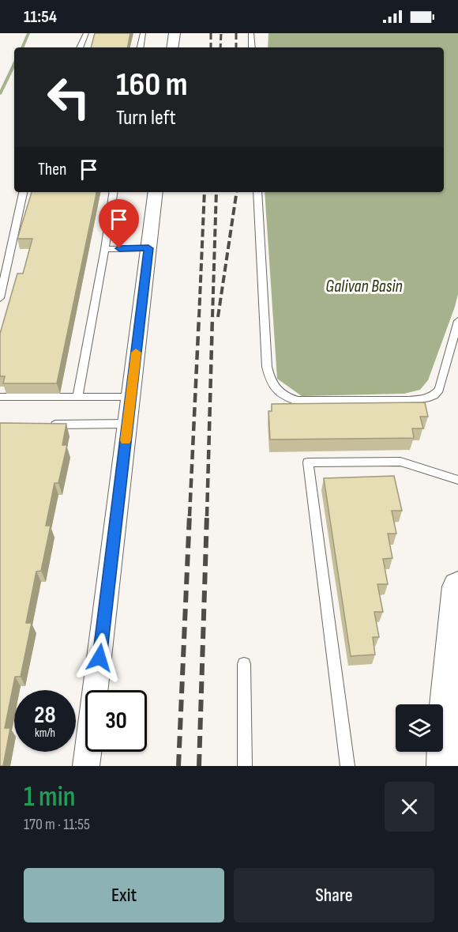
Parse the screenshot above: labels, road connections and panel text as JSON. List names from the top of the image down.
{
  "water": ["Galivan Basin"],
  "page": {
    "status": "11:54",
    "turn": ["160 m", "Turn left"],
    "then": "Then",
    "speed": "28 km/h",
    "limit": "30",
    "heading": ["1 min", "170 m · 11:55"],
    "buttons": ["Exit", "Share"]
  }
}
